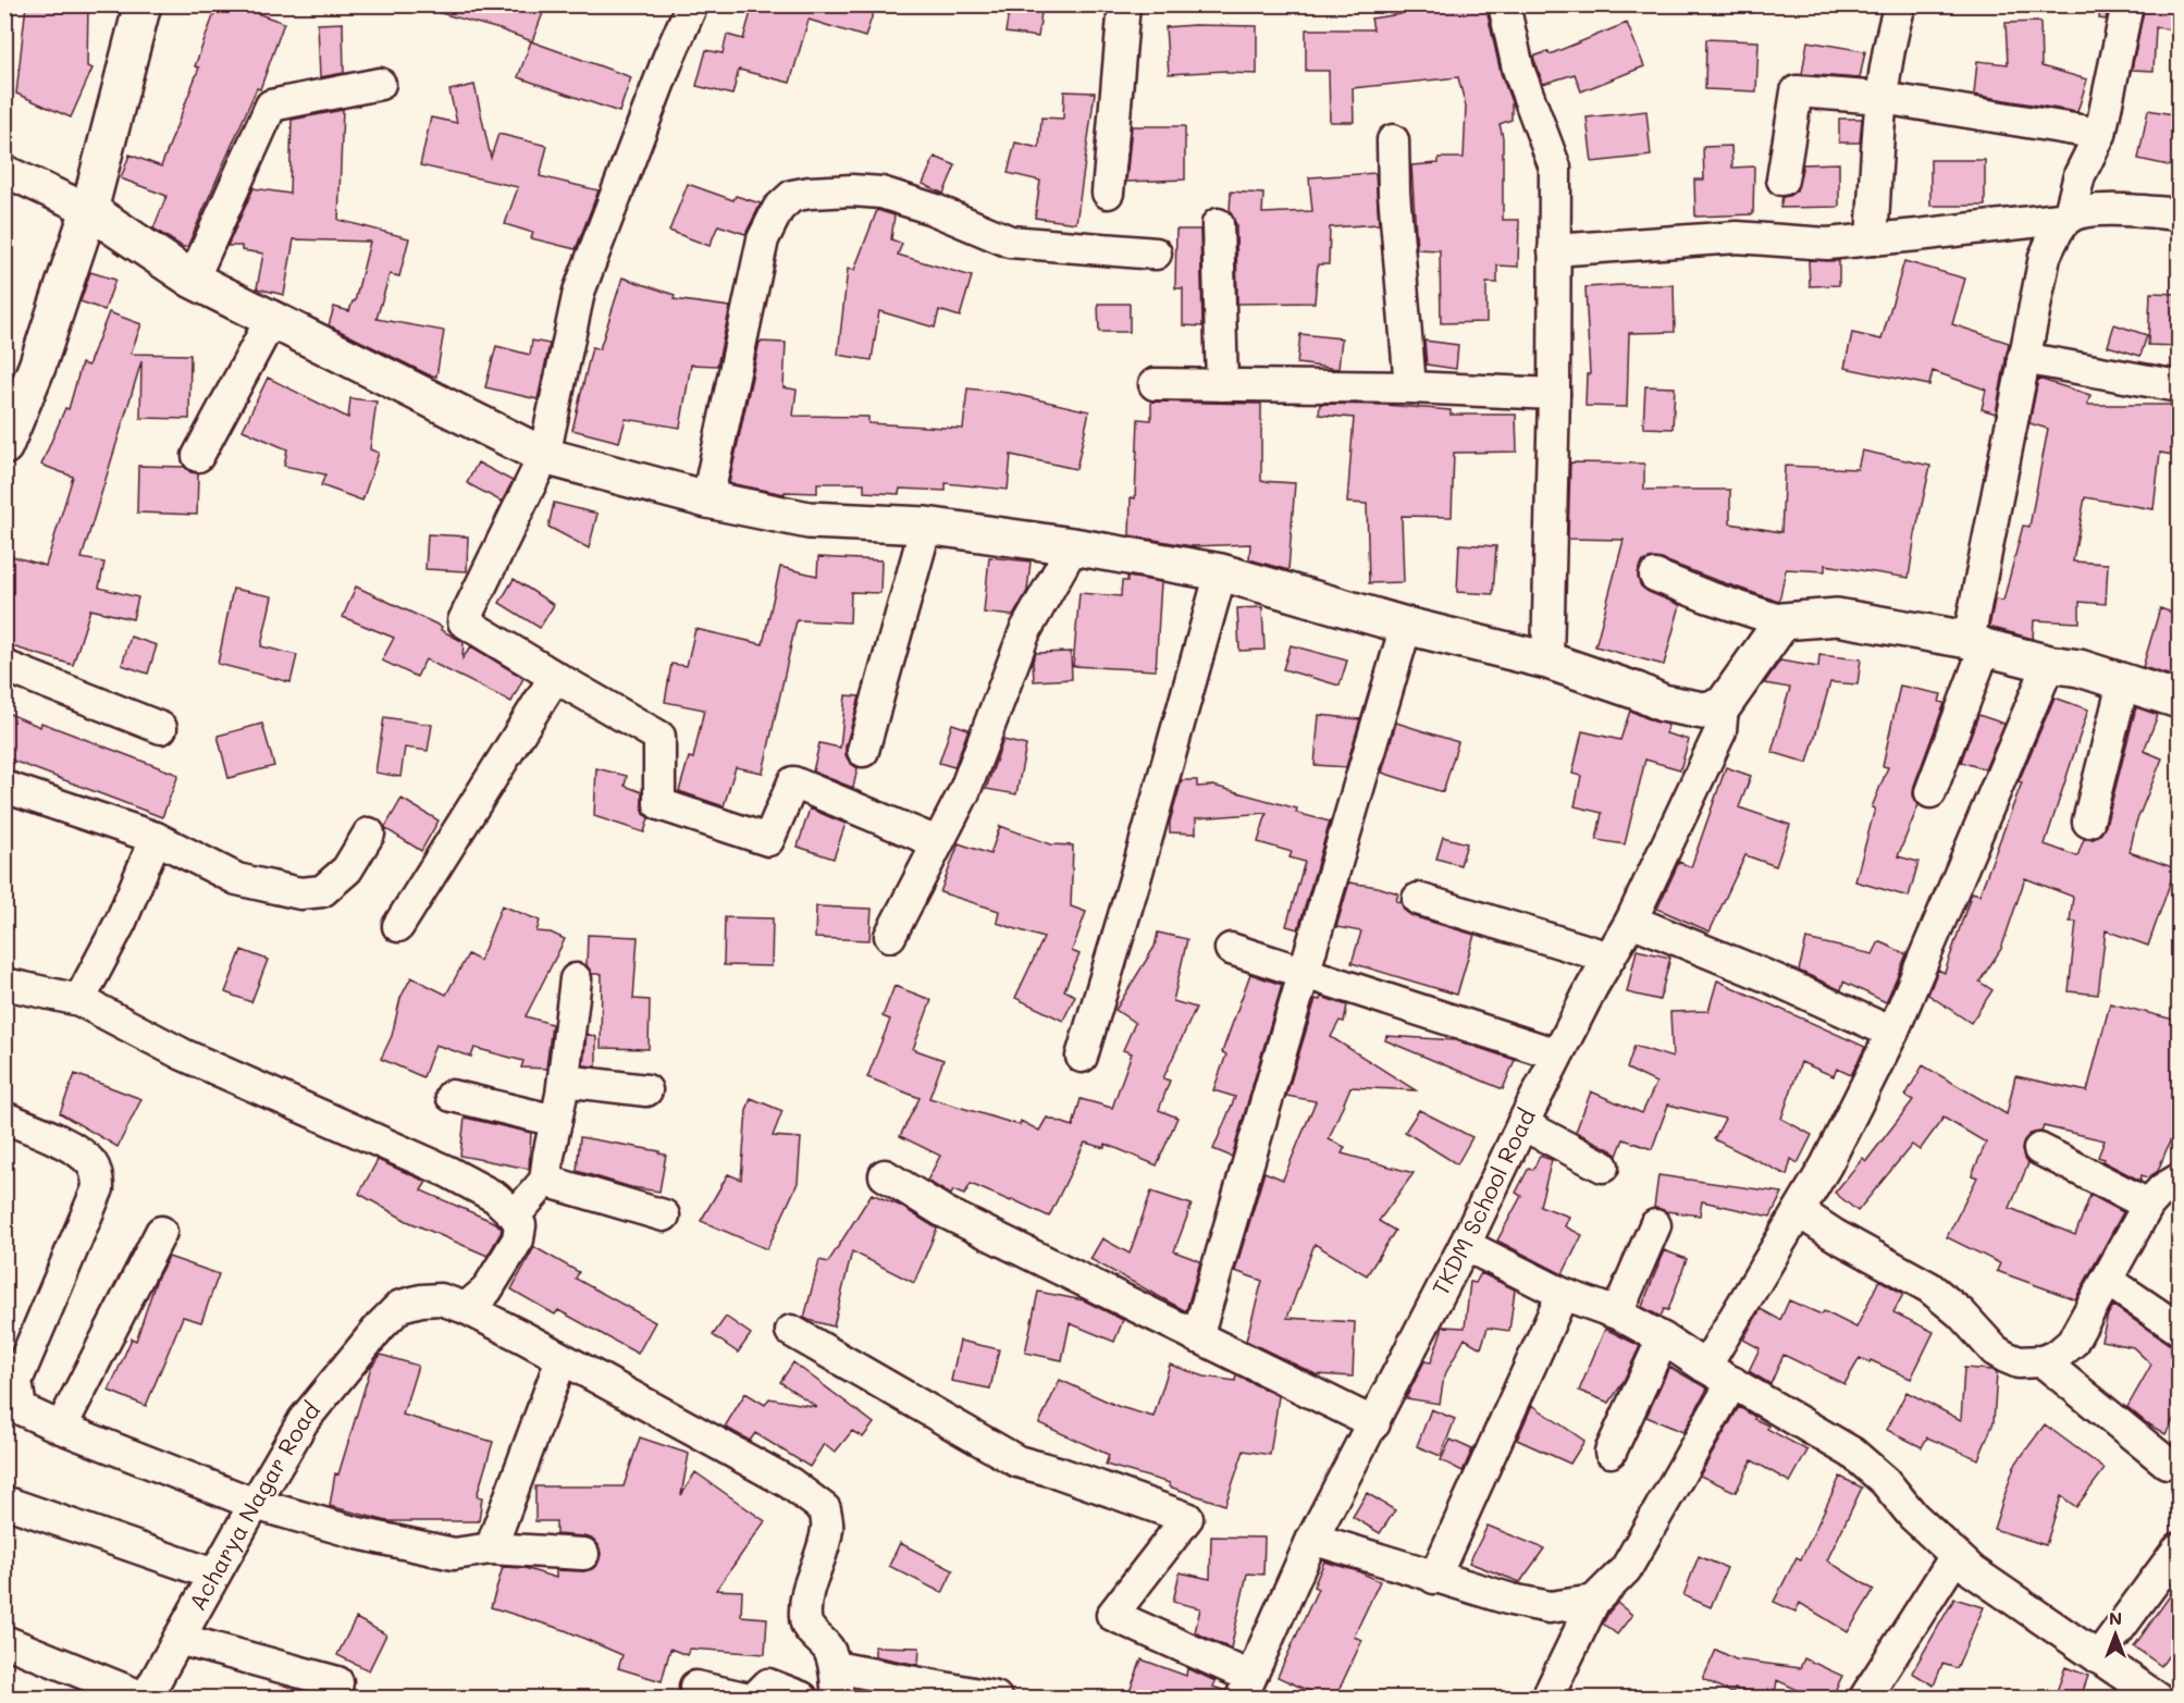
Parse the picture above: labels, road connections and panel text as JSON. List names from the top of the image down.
{
  "streets": {
    "street": ["TKDM School Road", "Acharya Nagar Road"]
  },
  "north": "top"
}
